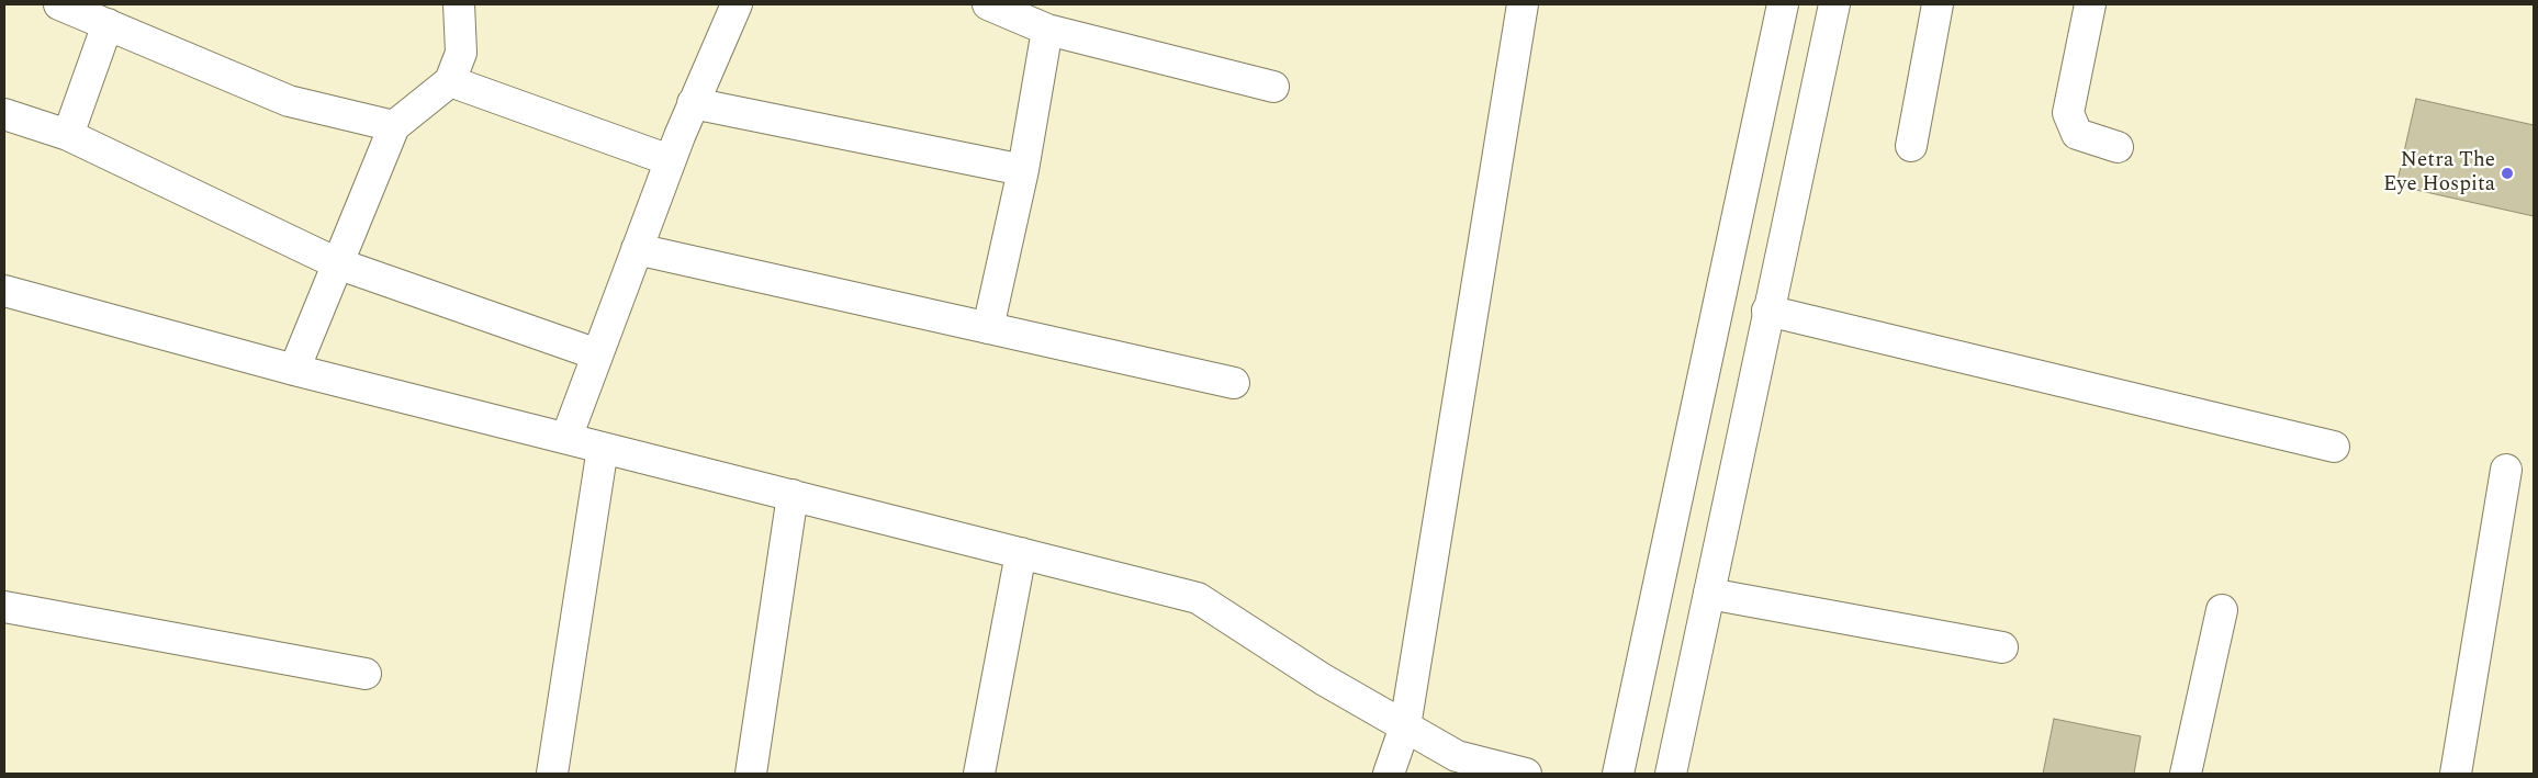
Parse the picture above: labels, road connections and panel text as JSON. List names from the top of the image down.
{
  "places": ["Netra The Eye Hospita"]
}
